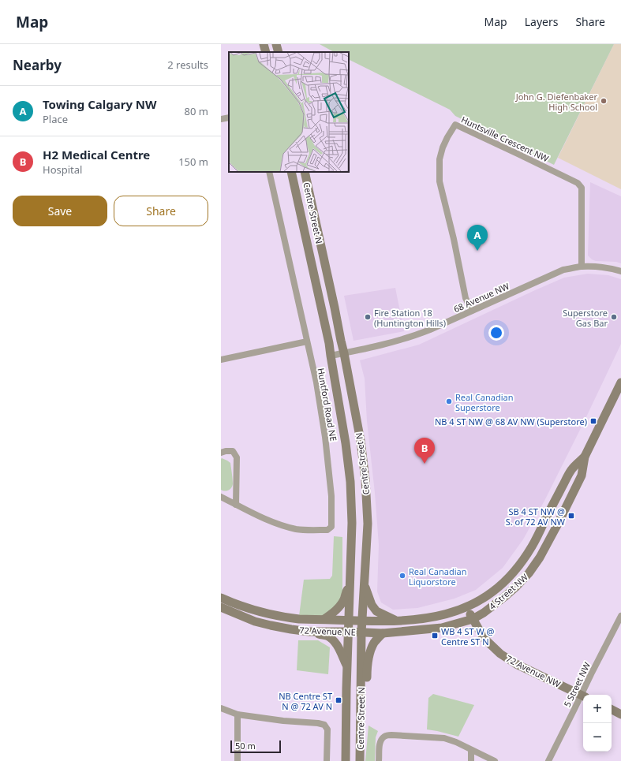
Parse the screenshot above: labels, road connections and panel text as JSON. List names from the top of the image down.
{
  "streets": {
    "main road": [
      "Centre Street N",
      "4 Street NW",
      "72 Avenue NE",
      "72 Avenue NW"
    ],
    "street": [
      "Huntsville Crescent NW",
      "68 Avenue NW",
      "Huntford Road NE",
      "5 Street NW"
    ]
  },
  "crossings": [
    ["Huntsville Crescent NW", "68 Avenue NW"],
    ["Centre Street N", "68 Avenue NW"],
    ["Centre Street N", "4 Street NW"],
    ["Centre Street N", "72 Avenue NE"],
    ["4 Street NW", "72 Avenue NE"],
    ["4 Street NW", "72 Avenue NW"],
    ["72 Avenue NW", "5 Street NW"]
  ],
  "places": {
    "other": [
      "John G. Diefenbaker High School",
      "Fire Station 18 (Huntington Hills)",
      "Superstore Gas Bar",
      "Real Canadian Superstore",
      "Real Canadian Liquorstore"
    ],
    "transit": [
      "NB 4 ST NW @ 68 AV NW (Superstore)",
      "SB 4 ST NW @ S. of 72 AV NW",
      "WB 4 ST W @ Centre ST N",
      "NB Centre ST N @ 72 AV N"
    ]
  },
  "scale_bar": "50 m",
  "page": {
    "header": "Map",
    "nav": ["Map", "Layers", "Share"],
    "heading": ["Nearby", "2 results"],
    "list": [
      {
        "mark": "A",
        "name": "Towing Calgary NW",
        "note": "Place",
        "value": "80 m"
      },
      {
        "mark": "B",
        "name": "H2 Medical Centre",
        "note": "Hospital",
        "value": "150 m"
      }
    ],
    "buttons": ["Save", "Share"],
    "pins": ["A", "B"],
    "map_buttons": ["+", "−"],
    "scale": "50 m"
  }
}
